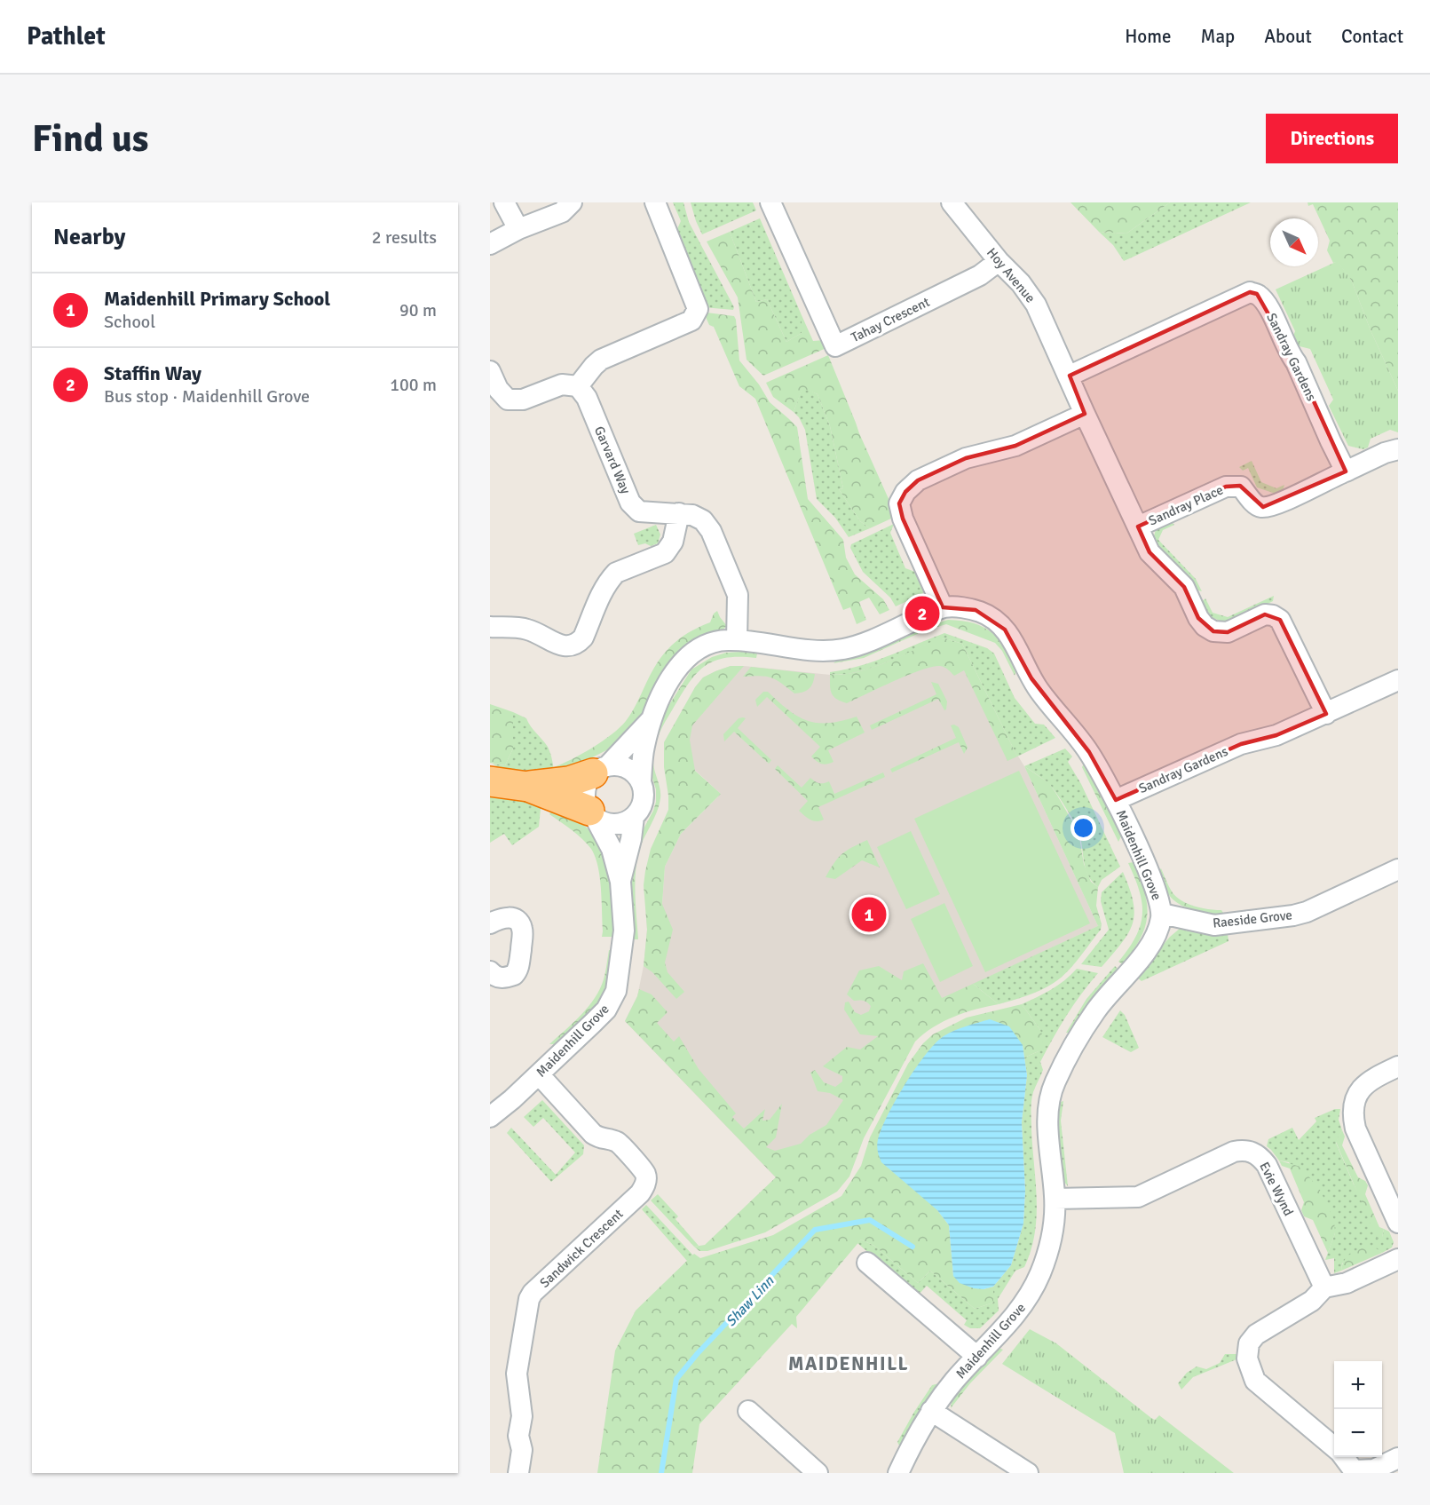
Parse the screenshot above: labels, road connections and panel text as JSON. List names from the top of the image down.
{
  "streets": {
    "street": [
      "Hoy Avenue",
      "Tahay Crescent",
      "Sandray Gardens",
      "Garvard Way",
      "Sandray Place",
      "Maidenhill Grove",
      "Raeside Grove",
      "Evie Wynd",
      "Sandwick Crescent"
    ]
  },
  "crossings": [
    ["Hoy Avenue", "Tahay Crescent"],
    ["Hoy Avenue", "Sandray Gardens"],
    ["Hoy Avenue", "Sandray Place"],
    ["Sandray Gardens", "Sandray Place"],
    ["Sandray Gardens", "Maidenhill Grove"],
    ["Garvard Way", "Maidenhill Grove"],
    ["Maidenhill Grove", "Raeside Grove"],
    ["Maidenhill Grove", "Evie Wynd"],
    ["Maidenhill Grove", "Sandwick Crescent"]
  ],
  "districts": ["MAIDENHILL"],
  "water": ["Shaw Linn"],
  "north": "bottom right",
  "page": {
    "header": "Pathlet",
    "nav": [
      "Home",
      "Map",
      "About",
      "Contact"
    ],
    "buttons": "Directions",
    "title": "Find us",
    "heading": ["Nearby", "2 results"],
    "list": [
      {
        "mark": "1",
        "name": "Maidenhill Primary School",
        "note": "School",
        "value": "90 m"
      },
      {
        "mark": "2",
        "name": "Staffin Way",
        "note": "Bus stop · Maidenhill Grove",
        "value": "100 m"
      }
    ],
    "pins": ["2", "1"],
    "map_buttons": ["+", "−"]
  }
}
